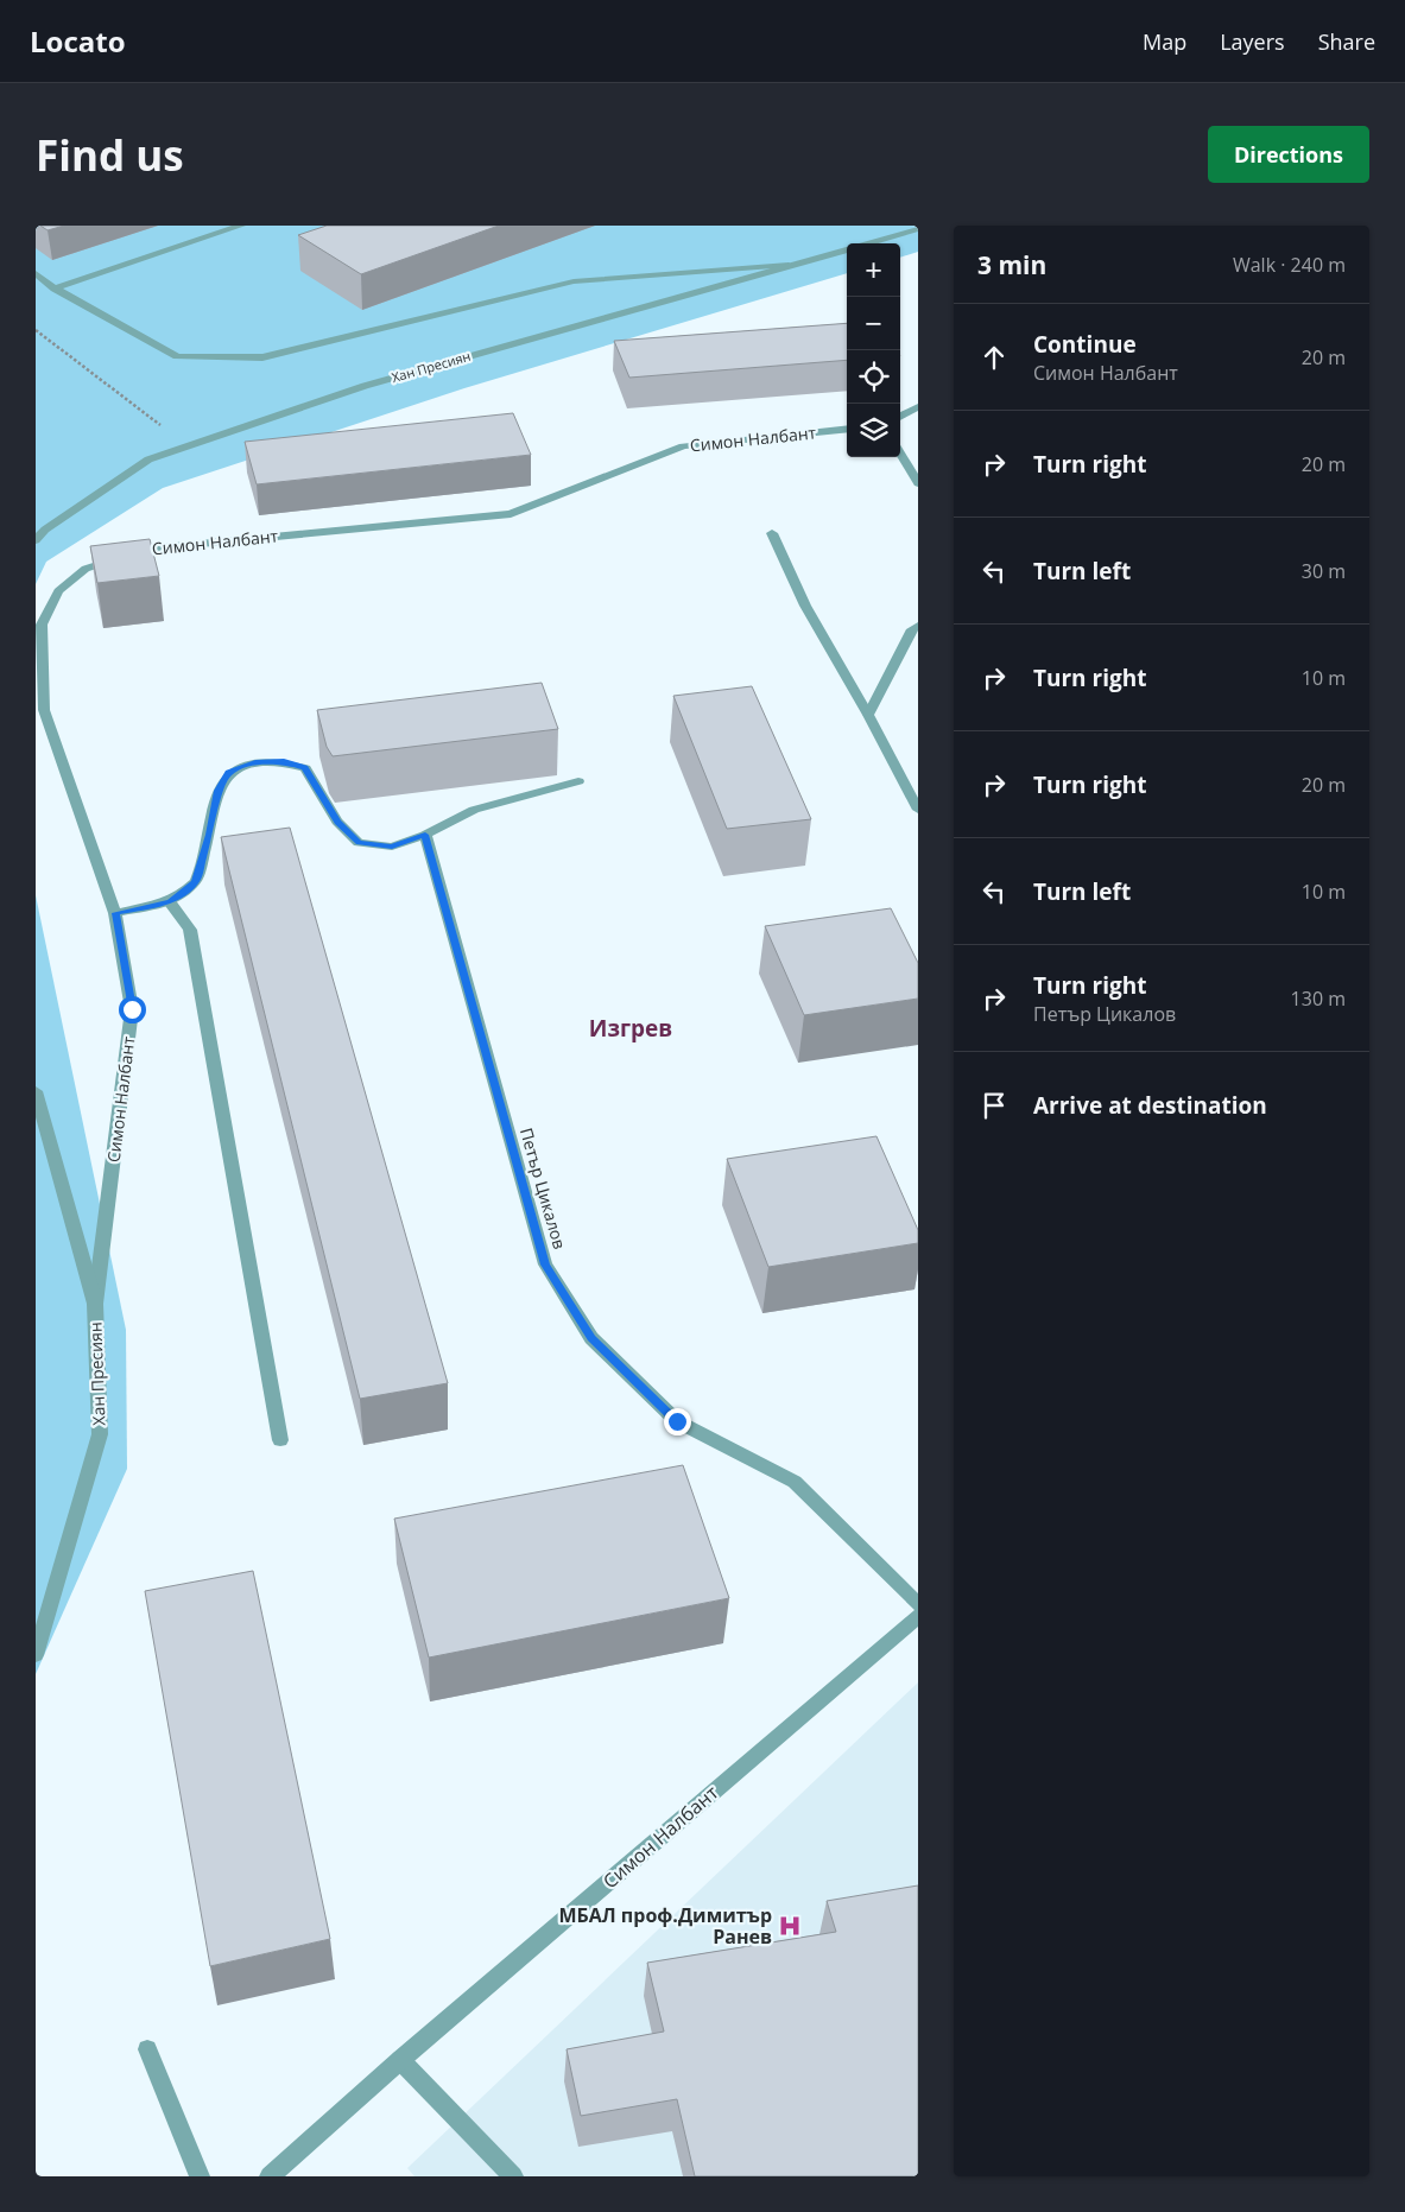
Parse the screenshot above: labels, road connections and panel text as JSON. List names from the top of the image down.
{
  "streets": {
    "street": ["Хан Пресиян", "Симон Налбант", "Петър Цикалов"]
  },
  "crossings": [
    ["Хан Пресиян", "Симон Налбант"]
  ],
  "districts": ["Изгрев"],
  "places": {
    "hospital": ["МБАЛ проф.Димитър Ранев"]
  },
  "page": {
    "header": "Locato",
    "nav": ["Map", "Layers", "Share"],
    "buttons": "Directions",
    "title": "Find us",
    "heading": ["3 min", "Walk · 240 m"],
    "map_buttons": ["+", "−"],
    "list": [
      ["Continue", "Симон Налбант", "20 m"],
      ["Turn right", "20 m"],
      ["Turn left", "30 m"],
      ["Turn right", "10 m"],
      ["Turn right", "20 m"],
      ["Turn left", "10 m"],
      ["Turn right", "Петър Цикалов", "130 m"],
      "Arrive at destination"
    ]
  }
}
